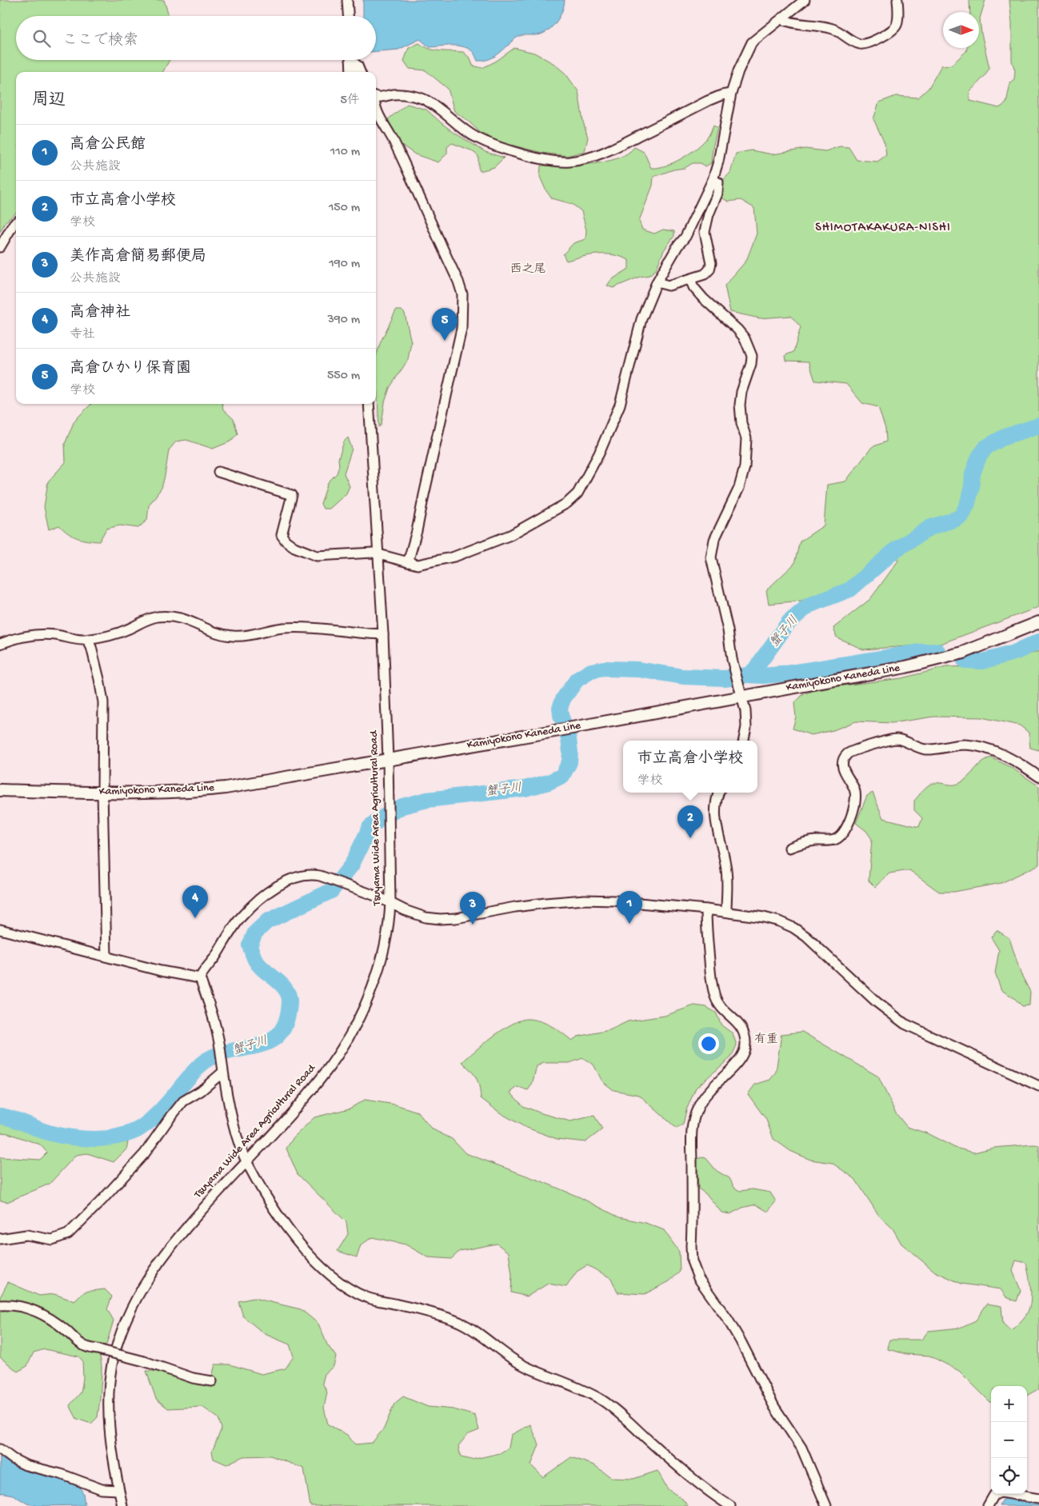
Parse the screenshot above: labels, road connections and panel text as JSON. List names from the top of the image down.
{
  "streets": {
    "main road": ["Kamiyokono Kaneda Line"],
    "street": ["Tsuyama Wide Area Agricultural Road"]
  },
  "crossings": [
    ["Kamiyokono Kaneda Line", "Tsuyama Wide Area Agricultural Road"]
  ],
  "districts": ["SHIMOTAKAKURA-NISHI", "西之尾", "有重"],
  "water": ["蟹子川"],
  "north": "right",
  "page": {
    "search": "ここで検索",
    "heading": ["周辺", "5件"],
    "list": [
      {
        "mark": "1",
        "name": "高倉公民館",
        "note": "公共施設",
        "value": "110 m"
      },
      {
        "mark": "2",
        "name": "市立高倉小学校",
        "note": "学校",
        "value": "150 m"
      },
      {
        "mark": "3",
        "name": "美作高倉簡易郵便局",
        "note": "公共施設",
        "value": "190 m"
      },
      {
        "mark": "4",
        "name": "高倉神社",
        "note": "寺社",
        "value": "390 m"
      },
      {
        "mark": "5",
        "name": "高倉ひかり保育園",
        "note": "学校",
        "value": "550 m"
      }
    ],
    "pins": [
      "5",
      "2",
      "4",
      "1",
      "3"
    ],
    "popup": ["市立高倉小学校", "学校"],
    "map_buttons": ["+", "−"]
  }
}
